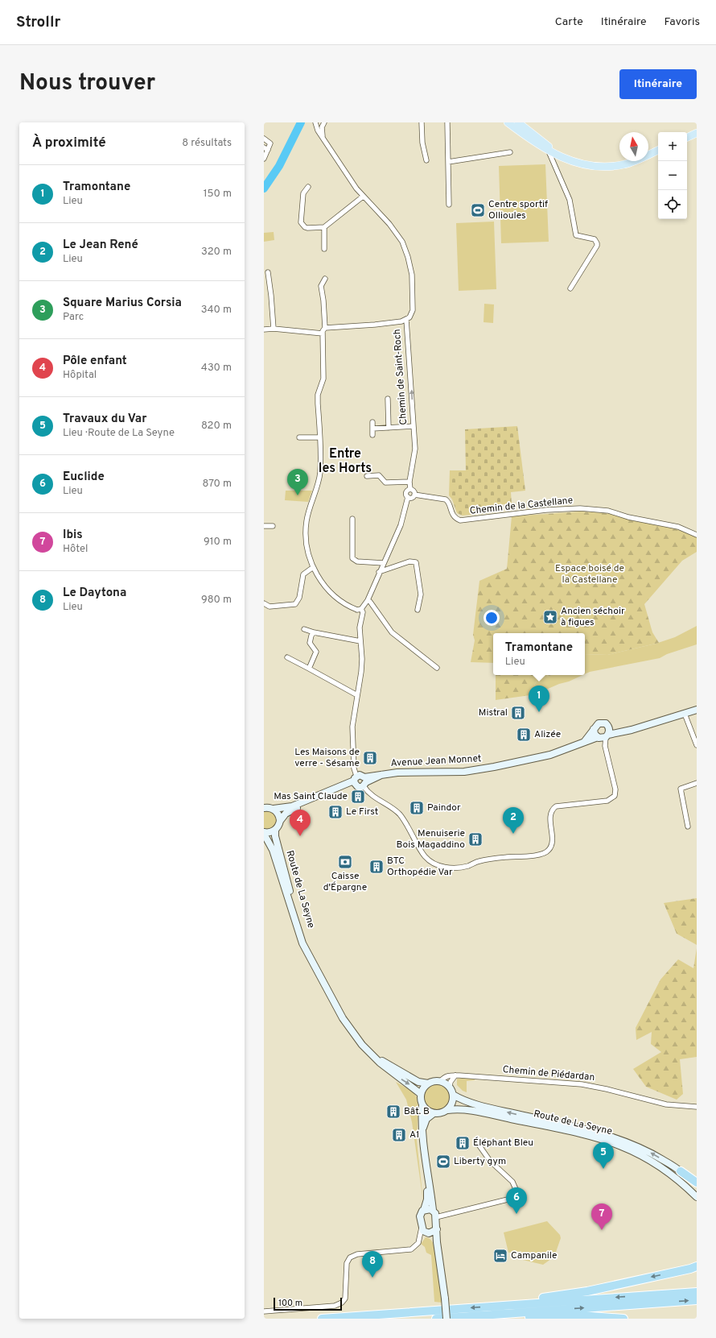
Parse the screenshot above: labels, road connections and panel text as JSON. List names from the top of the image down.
{
  "streets": {
    "main road": ["Avenue Jean Monnet", "Route de La Seyne"],
    "street": ["Chemin de Saint-Roch", "Chemin de la Castellane", "Chemin de Piédardan"]
  },
  "crossings": [
    ["Chemin de Saint-Roch", "Chemin de la Castellane"],
    ["Avenue Jean Monnet", "Route de La Seyne"]
  ],
  "districts": ["Entre les Horts"],
  "parks": ["Espace boisé de la Castellane"],
  "places": {
    "sports": ["Centre sportif Ollioules", "Liberty gym"],
    "place": ["Ancien séchoir à figues"],
    "building": [
      "Mistral",
      "Alizée",
      "Les Maisons de verre - Sésame",
      "Mas Saint Claude",
      "Paindor",
      "Le First",
      "Menuiserie Bois Magaddino",
      "BTC Orthopédie Var",
      "Bât. B",
      "A1",
      "Éléphant Bleu"
    ],
    "bank": ["Caisse d'Épargne"],
    "hotel": ["Campanile"]
  },
  "scale_bar": "100 m",
  "north": "top",
  "page": {
    "header": "Strollr",
    "nav": ["Carte", "Itinéraire", "Favoris"],
    "title": "Nous trouver",
    "buttons": "Itinéraire",
    "heading": ["À proximité", "8 résultats"],
    "map_buttons": ["+", "−"],
    "list": [
      {
        "mark": "1",
        "name": "Tramontane",
        "note": "Lieu",
        "value": "150 m"
      },
      {
        "mark": "2",
        "name": "Le Jean René",
        "note": "Lieu",
        "value": "320 m"
      },
      {
        "mark": "3",
        "name": "Square Marius Corsia",
        "note": "Parc",
        "value": "340 m"
      },
      {
        "mark": "4",
        "name": "Pôle enfant",
        "note": "Hôpital",
        "value": "430 m"
      },
      {
        "mark": "5",
        "name": "Travaux du Var",
        "note": "Lieu · Route de La Seyne",
        "value": "820 m"
      },
      {
        "mark": "6",
        "name": "Euclide",
        "note": "Lieu",
        "value": "870 m"
      },
      {
        "mark": "7",
        "name": "Ibis",
        "note": "Hôtel",
        "value": "910 m"
      },
      {
        "mark": "8",
        "name": "Le Daytona",
        "note": "Lieu",
        "value": "980 m"
      }
    ],
    "pins": [
      "3",
      "1",
      "2",
      "4",
      "5",
      "6",
      "7",
      "8"
    ],
    "popup": ["Tramontane", "Lieu"],
    "scale": "100 m"
  }
}
